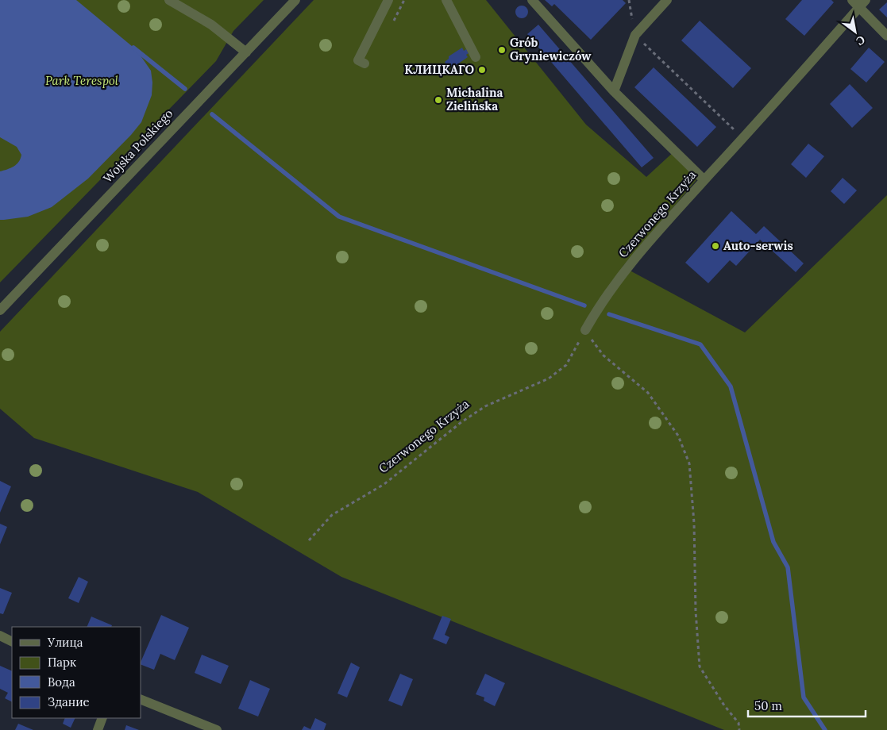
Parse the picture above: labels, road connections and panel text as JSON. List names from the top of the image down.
{
  "streets": {
    "street": ["Wojska Polskiego", "Czerwonego Krzyża"]
  },
  "parks": ["Park Terespol"],
  "places": [
    "Grób Gryniewiczów",
    "КЛИЦКАГО",
    "Michalina Zielińska",
    "Auto-serwis"
  ],
  "legend": [
    "Улица",
    "Парк",
    "Вода",
    "Здание"
  ],
  "scale_bar": "50 m",
  "north": "bottom right"
}
